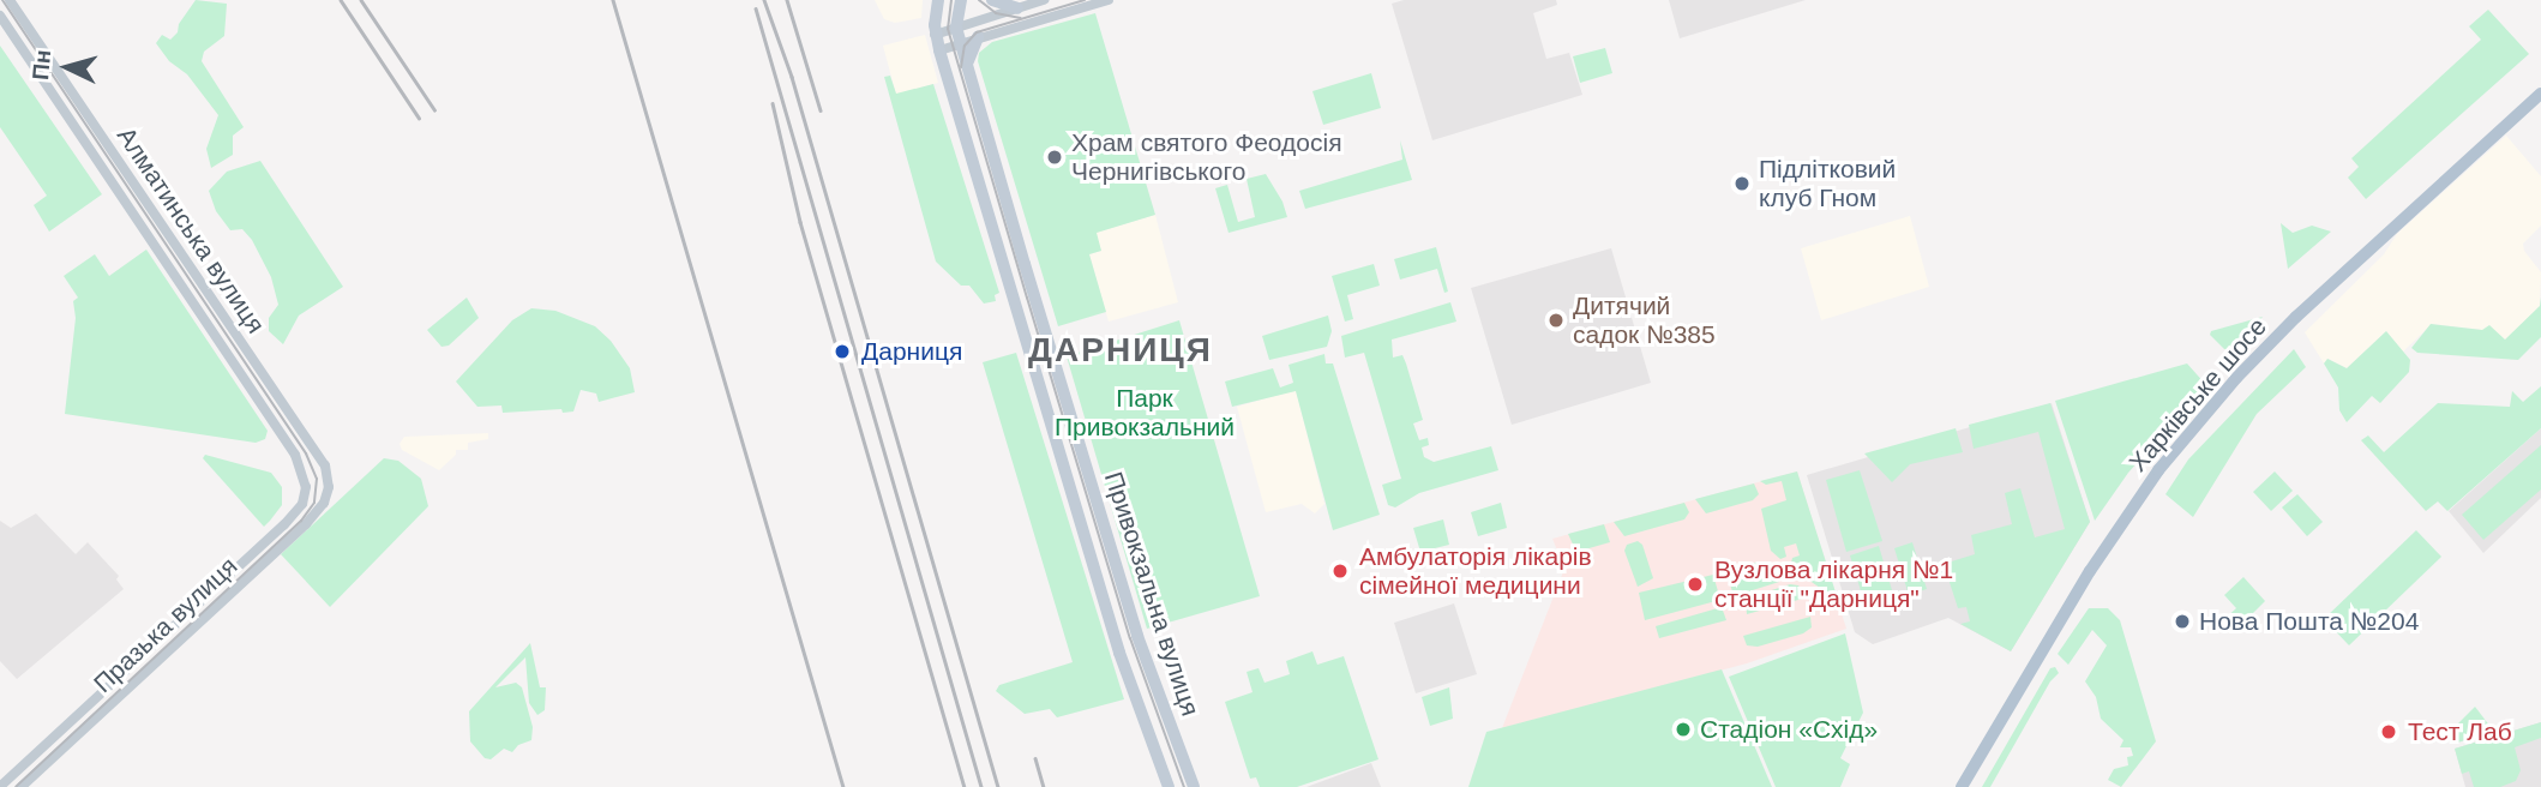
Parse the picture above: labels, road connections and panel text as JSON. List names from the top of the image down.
{
  "streets": {
    "main road": ["Харківське шосе", "Привокзальна вулиця"],
    "street": ["Алматинська вулиця", "Празька вулиця"]
  },
  "crossings": [
    ["Алматинська вулиця", "Празька вулиця"]
  ],
  "districts": ["ДАРНИЦЯ"],
  "parks": ["Парк Привокзальний"],
  "places": [
    "Храм святого Феодосія Чернигівського",
    "Підлітковий клуб Гном",
    "Дитячий садок №385",
    "Дарниця",
    "Амбулаторія лікарів сімейної медицини",
    "Вузлова лікарня №1 станції \"Дарниця\"",
    "Нова Пошта №204",
    "Стадіон «Схід»",
    "Тест Лаб"
  ],
  "north": "left"
}
